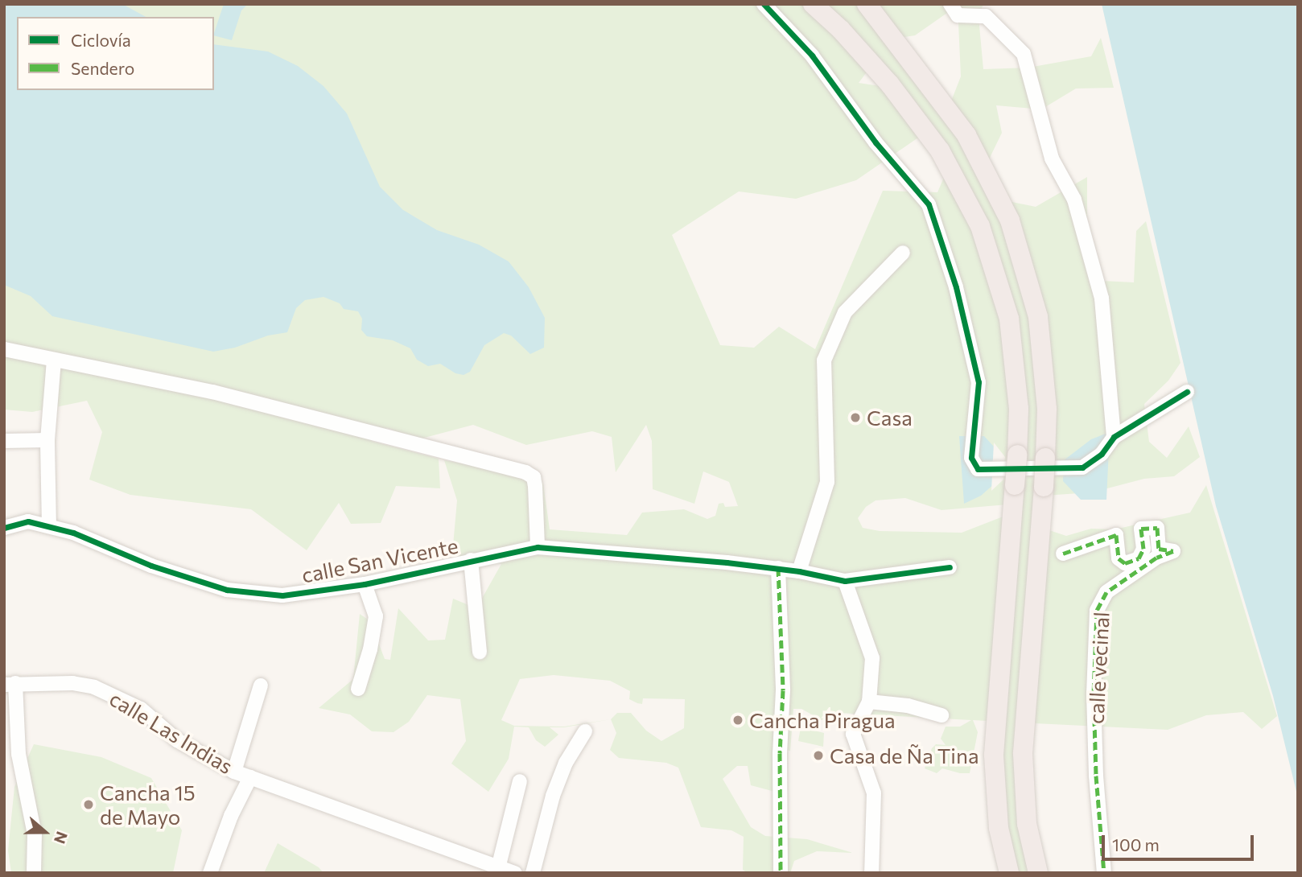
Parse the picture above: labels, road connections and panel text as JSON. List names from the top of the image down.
{
  "streets": {
    "street": ["calle San Vicente", "calle vecinal", "calle Las Indias"]
  },
  "places": [
    "Casa",
    "Cancha Piragua",
    "Casa de Ña Tina",
    "Cancha 15 de Mayo"
  ],
  "legend": ["Ciclovía", "Sendero"],
  "scale_bar": "100 m",
  "north": "right"
}
